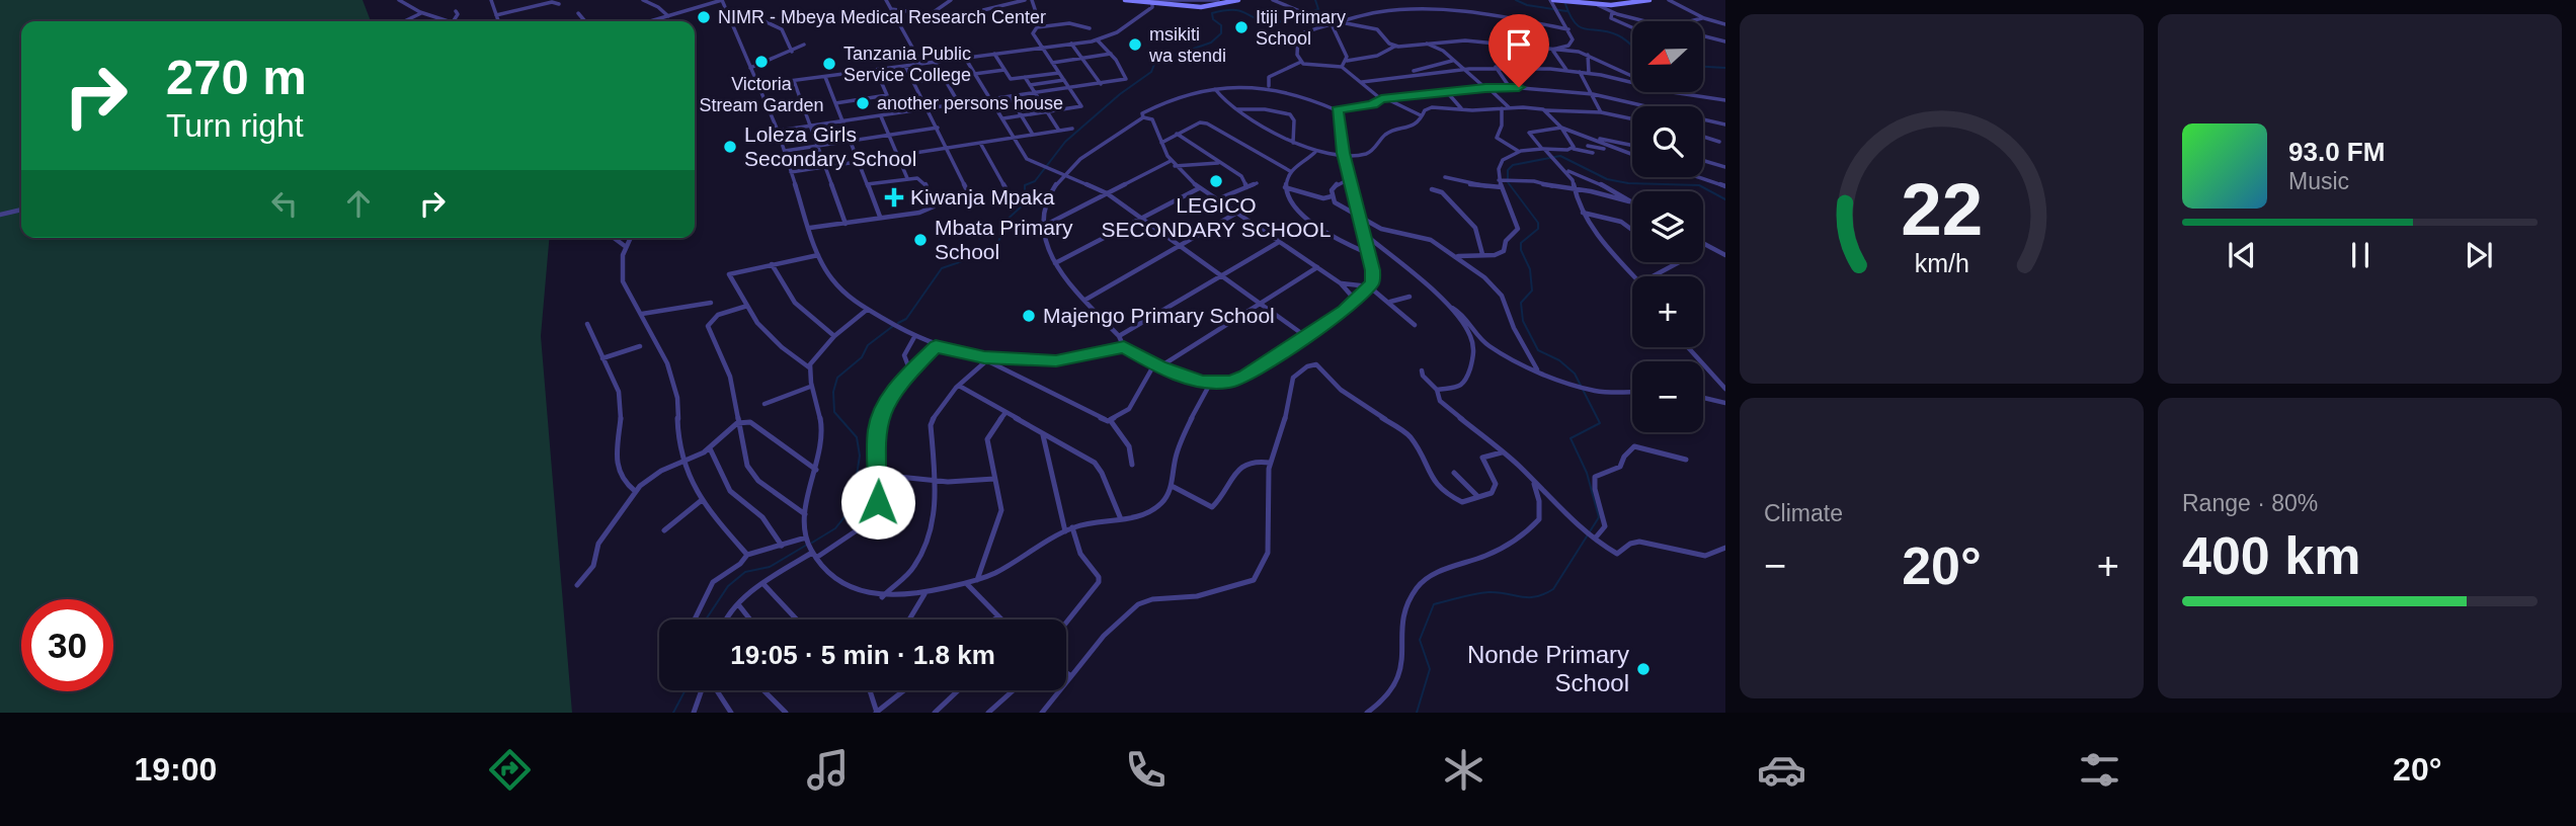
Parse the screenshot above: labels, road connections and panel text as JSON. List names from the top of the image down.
{
  "places": {
    "other": [
      "NIMR - Mbeya Medical Research Center",
      "Itiji Primary School",
      "msikiti wa stendi",
      "Victoria Stream Garden",
      "Tanzania Public Service College",
      "another persons house",
      "Loleza Girls Secondary School",
      "LEGICO SECONDARY SCHOOL",
      "Mbata Primary School",
      "Majengo Primary School",
      "Nonde Primary School"
    ],
    "health": ["Kiwanja Mpaka"]
  },
  "north": "left",
  "page": {
    "map_buttons": ["+", "−"],
    "turn": ["270 m", "Turn right"],
    "song": ["93.0 FM", "Music"],
    "tile": [
      "Climate",
      ["Range · 80%", "400 km"]
    ],
    "heat": ["−", "20°", "+"],
    "limit": "30",
    "trip": "19:05 · 5 min · 1.8 km",
    "tabs": ["19:00", "20°"],
    "gauge": ["22", "km/h"]
  }
}
